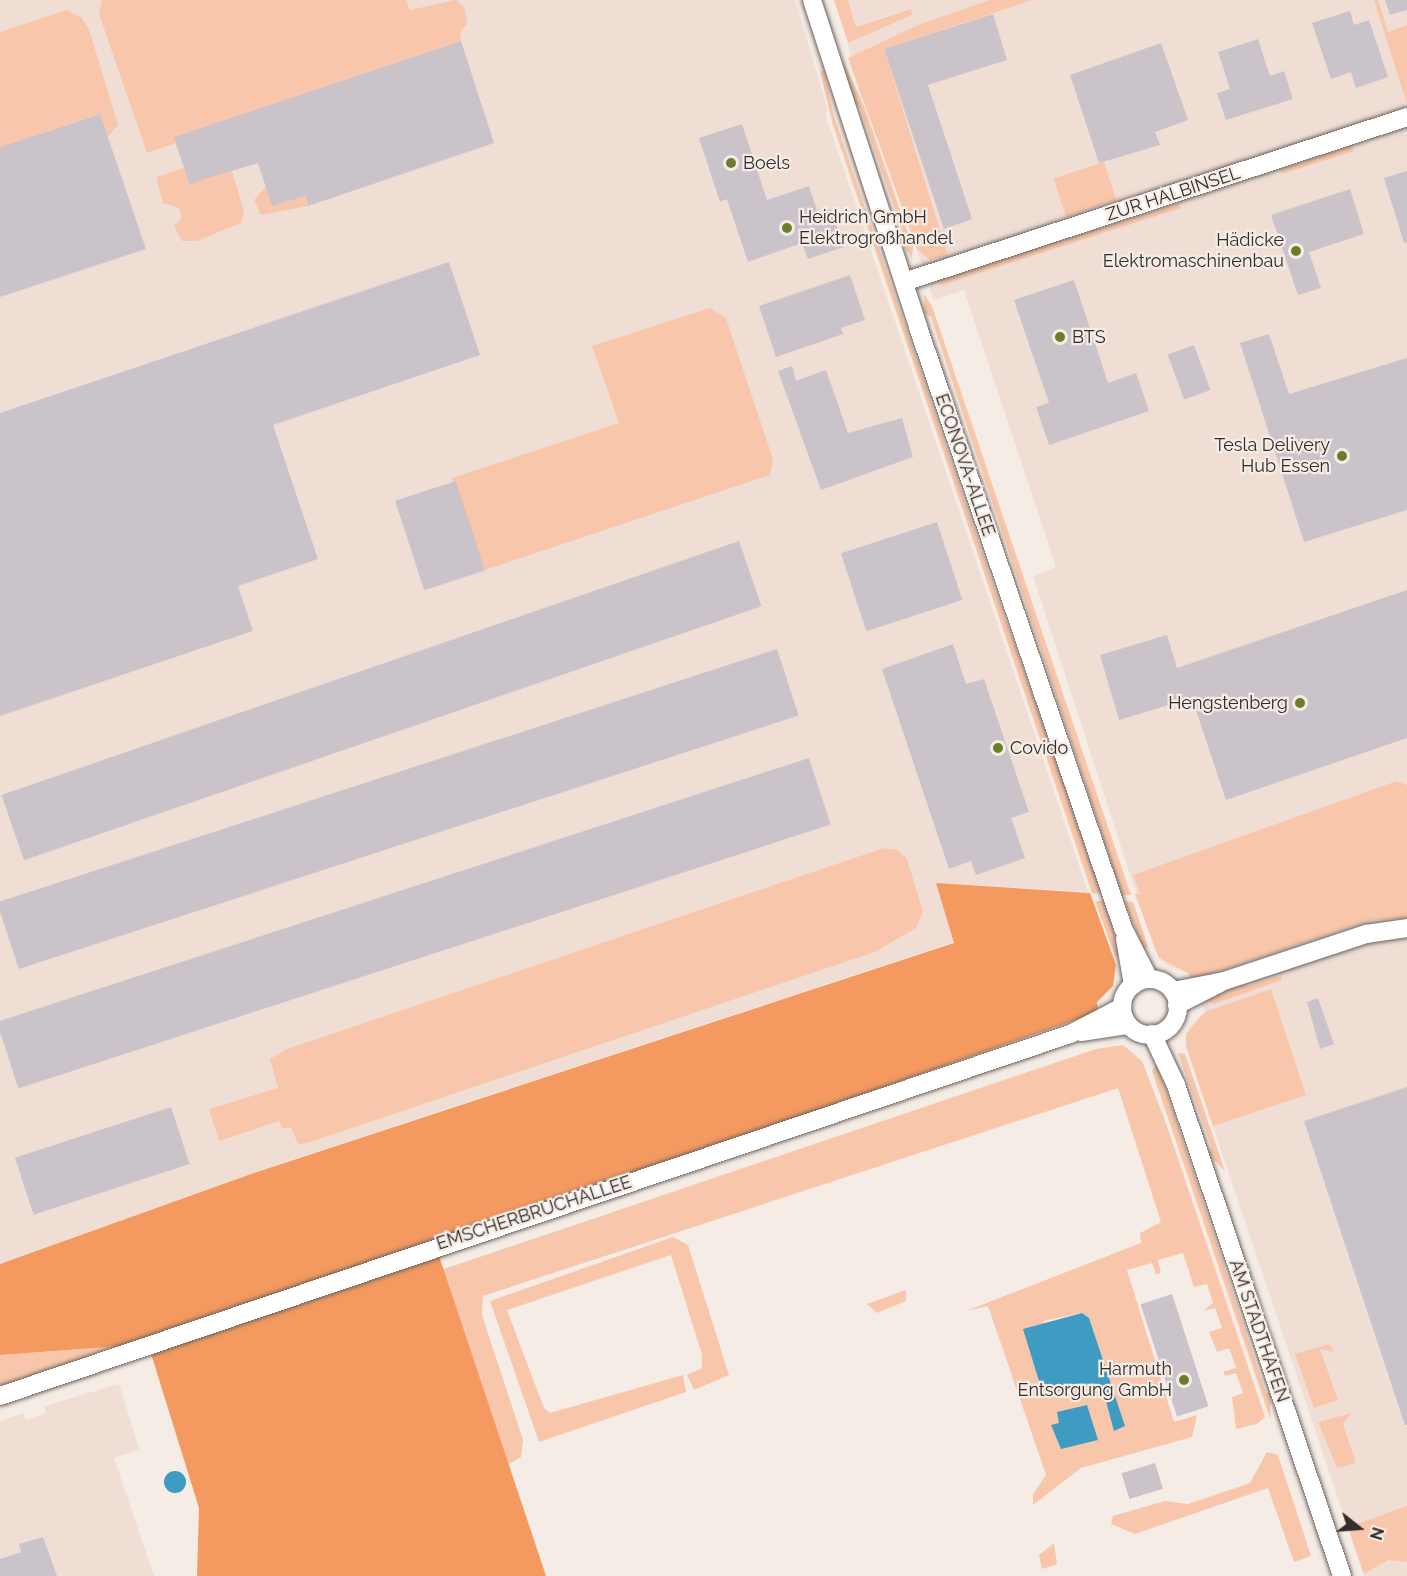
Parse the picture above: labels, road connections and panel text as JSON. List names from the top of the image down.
{
  "streets": {
    "street": [
      "ZUR HALBINSEL",
      "ECONOVA-ALLEE",
      "EMSCHERBRUCHALLEE",
      "AM STADTHAFEN"
    ]
  },
  "crossings": [
    ["ZUR HALBINSEL", "ECONOVA-ALLEE"]
  ],
  "places": [
    "Boels",
    "Heidrich GmbH Elektrogroßhandel",
    "Hädicke Elektromaschinenbau",
    "BTS",
    "Tesla Delivery Hub Essen",
    "Hengstenberg",
    "Covido",
    "Harmuth Entsorgung GmbH"
  ],
  "north": "right"
}
